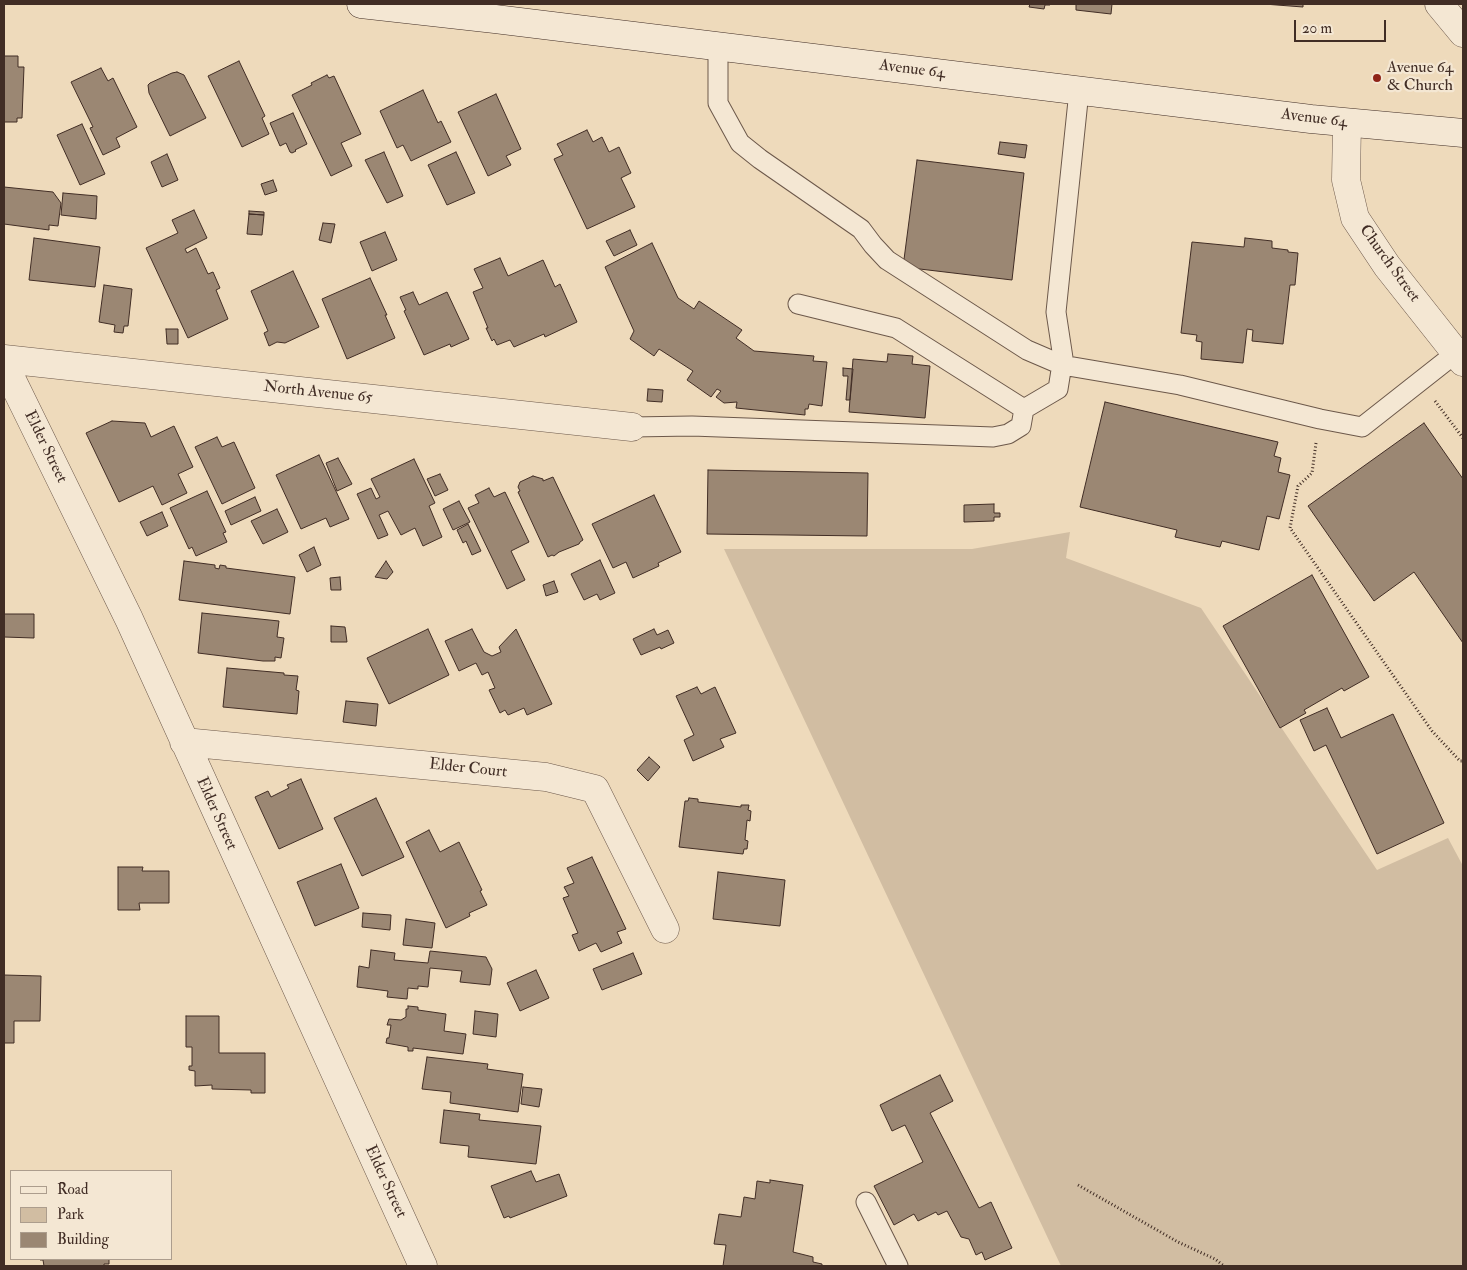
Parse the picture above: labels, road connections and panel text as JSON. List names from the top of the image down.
{
  "streets": {
    "street": [
      "Avenue 64",
      "Church Street",
      "North Avenue 65",
      "Elder Street",
      "Elder Court"
    ]
  },
  "crossings": [
    ["Avenue 64", "Church Street"],
    ["Elder Street", "Elder Court"]
  ],
  "places": ["Avenue 64 & Church"],
  "legend": ["Road", "Park", "Building"],
  "scale_bar": "20 m"
}
